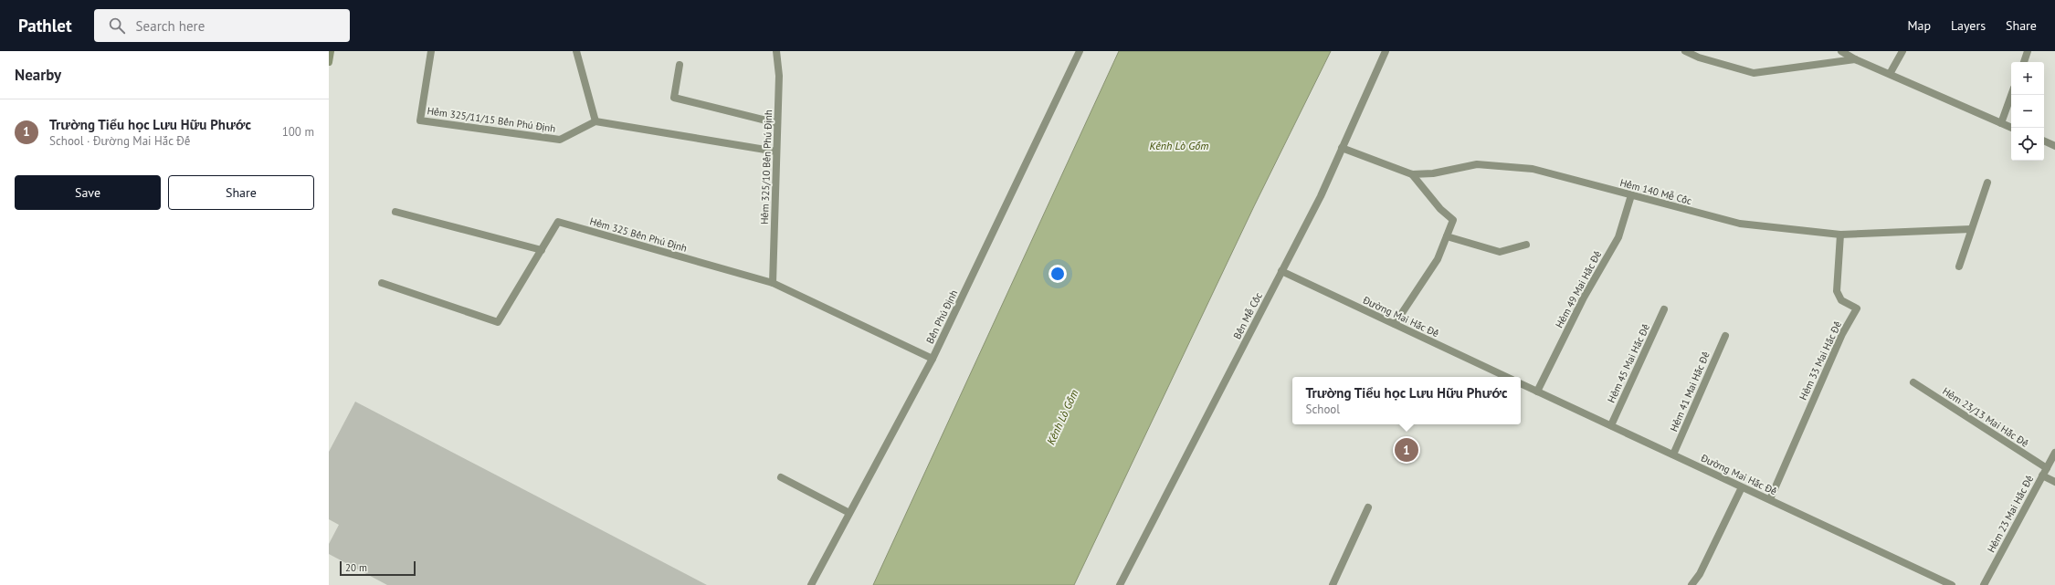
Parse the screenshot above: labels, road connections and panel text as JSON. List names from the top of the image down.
{
  "streets": {
    "street": [
      "Hẻm 325/11/15 Bến Phú Định",
      "Hẻm 325/10 Bến Phú Định",
      "Hẻm 140 Mễ Cốc",
      "Hẻm 325 Bến Phú Định",
      "Hẻm 49 Mai Hắc Đế",
      "Bến Mễ Cốc",
      "Bến Phú Định",
      "Đường Mai Hắc Đế",
      "Hẻm 33 Mai Hắc Đế",
      "Hẻm 45 Mai Hắc Đế",
      "Hẻm 41 Mai Hắc Đế",
      "Hẻm 23/13 Mai Hắc Đế",
      "Hẻm 23 Mai Hắc Đế"
    ]
  },
  "crossings": [
    ["Hẻm 325/10 Bến Phú Định", "Hẻm 325 Bến Phú Định"],
    ["Hẻm 140 Mễ Cốc", "Hẻm 49 Mai Hắc Đế"],
    ["Hẻm 140 Mễ Cốc", "Bến Mễ Cốc"],
    ["Hẻm 140 Mễ Cốc", "Hẻm 33 Mai Hắc Đế"],
    ["Hẻm 325 Bến Phú Định", "Bến Phú Định"],
    ["Hẻm 49 Mai Hắc Đế", "Đường Mai Hắc Đế"],
    ["Bến Mễ Cốc", "Đường Mai Hắc Đế"],
    ["Đường Mai Hắc Đế", "Hẻm 33 Mai Hắc Đế"],
    ["Đường Mai Hắc Đế", "Hẻm 45 Mai Hắc Đế"],
    ["Đường Mai Hắc Đế", "Hẻm 41 Mai Hắc Đế"],
    ["Hẻm 23/13 Mai Hắc Đế", "Hẻm 23 Mai Hắc Đế"]
  ],
  "water": ["Kênh Lò Gốm"],
  "scale_bar": "20 m",
  "page": {
    "header": "Pathlet",
    "search": "Search here",
    "nav": ["Map", "Layers", "Share"],
    "heading": "Nearby",
    "map_buttons": ["+", "−"],
    "list": [
      {
        "mark": "1",
        "name": "Trường Tiểu học Lưu Hữu Phước",
        "note": "School · Đường Mai Hắc Đế",
        "value": "100 m"
      }
    ],
    "buttons": ["Save", "Share"],
    "popup": ["Trường Tiểu học Lưu Hữu Phước", "School"],
    "pins": "1",
    "scale": "20 m"
  }
}
